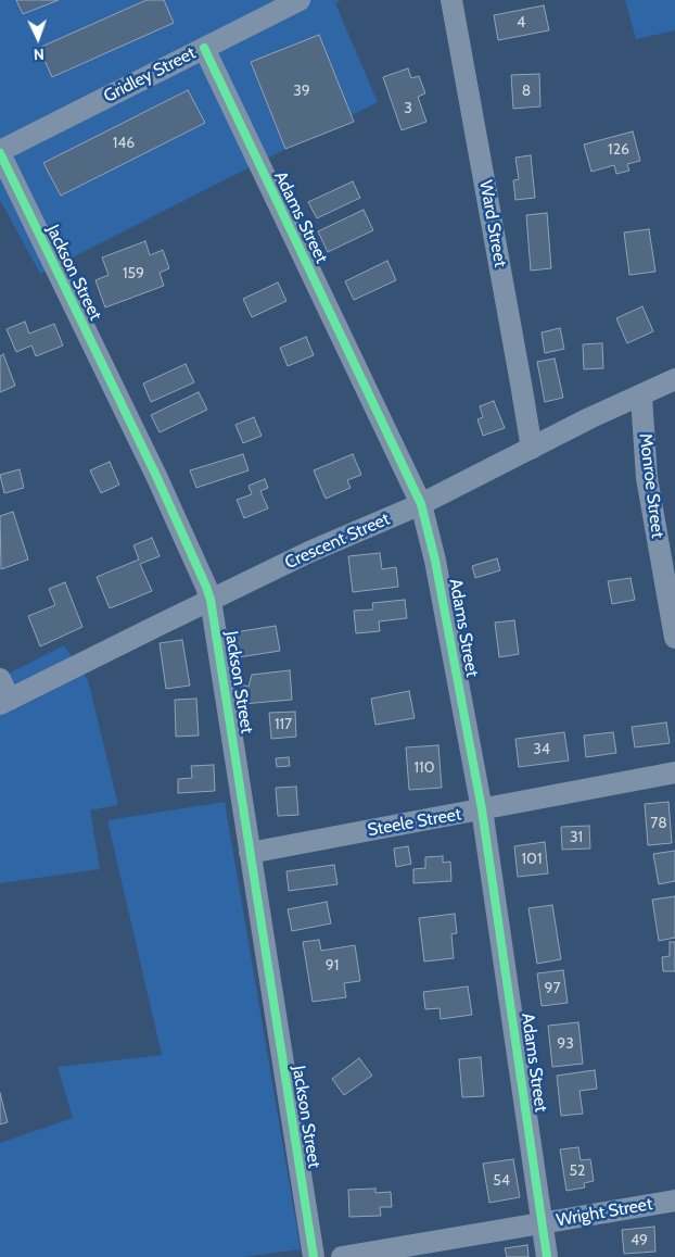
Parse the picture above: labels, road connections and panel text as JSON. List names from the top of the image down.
{
  "streets": {
    "street": [
      "Gridley Street",
      "Adams Street",
      "Ward Street",
      "Jackson Street",
      "Monroe Street",
      "Crescent Street",
      "Steele Street",
      "Wright Street"
    ]
  },
  "crossings": [
    ["Gridley Street", "Adams Street"],
    ["Gridley Street", "Jackson Street"],
    ["Adams Street", "Crescent Street"],
    ["Adams Street", "Steele Street"],
    ["Adams Street", "Wright Street"],
    ["Ward Street", "Crescent Street"],
    ["Jackson Street", "Crescent Street"],
    ["Jackson Street", "Steele Street"],
    ["Monroe Street", "Crescent Street"]
  ],
  "house_numbers": [
    "4",
    "39",
    "8",
    "3",
    "146",
    "126",
    "159",
    "117",
    "34",
    "110",
    "78",
    "31",
    "101",
    "91",
    "97",
    "93",
    "52",
    "54",
    "49"
  ],
  "north": "bottom"
}
